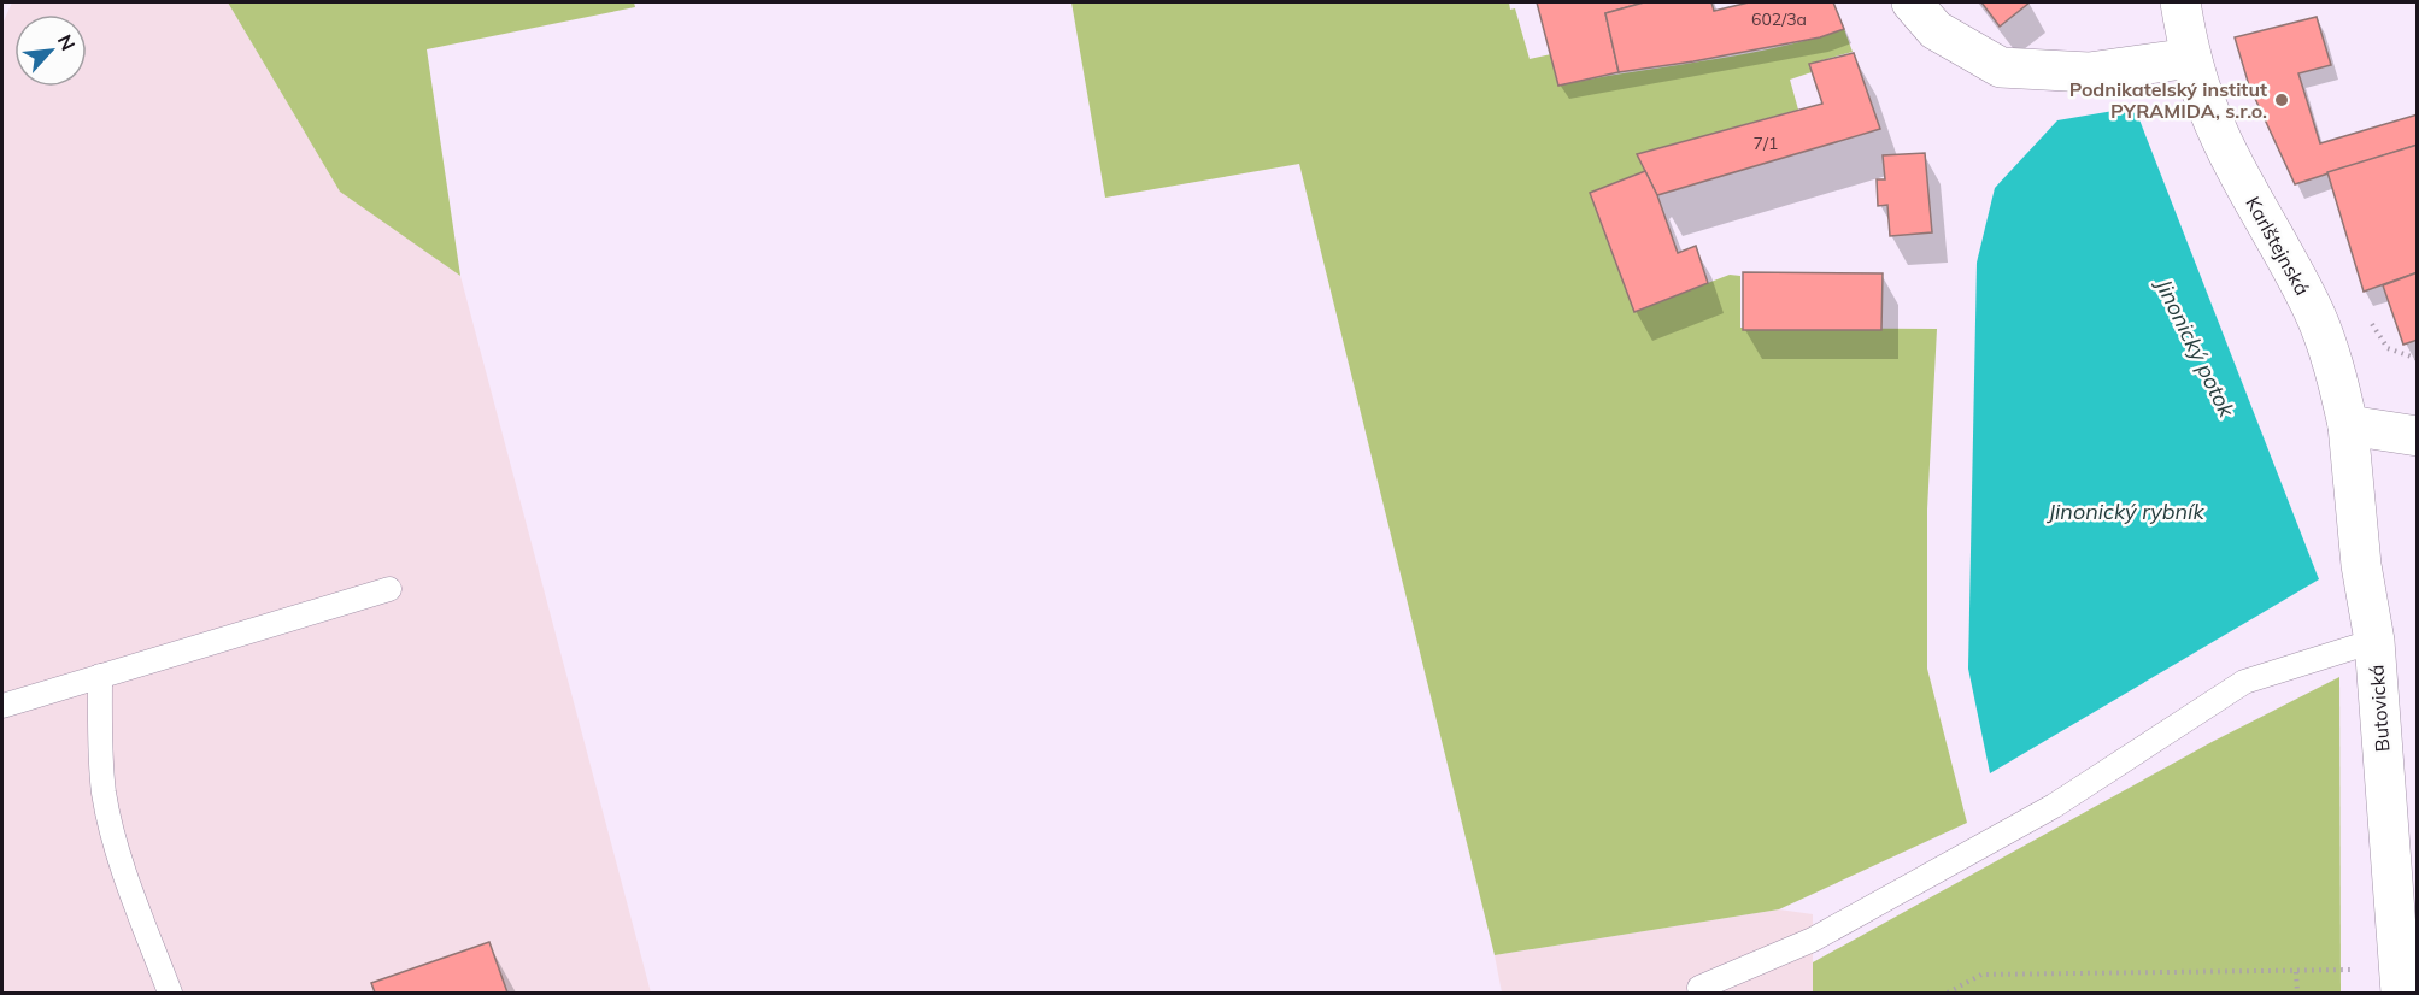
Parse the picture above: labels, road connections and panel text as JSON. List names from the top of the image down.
{
  "streets": {
    "street": ["Karlštejnská", "Butovická"]
  },
  "crossings": [
    ["Karlštejnská", "Butovická"]
  ],
  "water": ["Jinonický potok", "Jinonický rybník"],
  "places": ["Podnikatelský institut PYRAMIDA, s.r.o."],
  "house_numbers": ["602/3a", "7/1"],
  "north": "top right"
}
